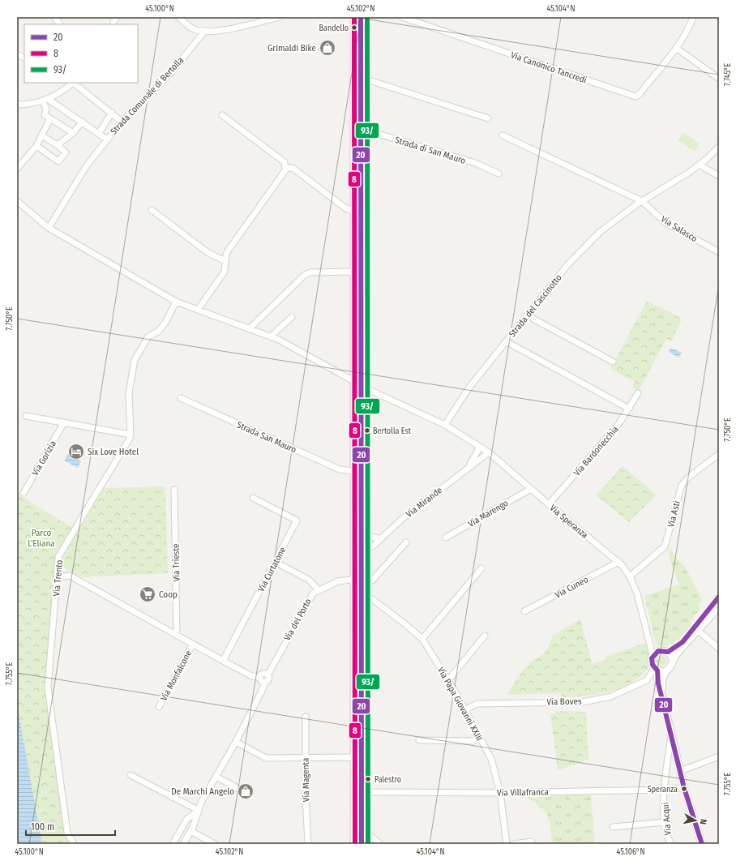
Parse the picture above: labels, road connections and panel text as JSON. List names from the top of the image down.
{
  "streets": {
    "street": [
      "Via Canonico Tancredi",
      "Strada Comunale di Bertolla",
      "Strada di San Mauro",
      "Via Salasco",
      "Strada del Cascinotto",
      "Strada San Mauro",
      "Via Bardonecchia",
      "Via Gorizia",
      "Via Mirande",
      "Via Marengo",
      "Via Asti",
      "Via Speranza",
      "Via Trieste",
      "Via Curtatone",
      "Via Trento",
      "Via Cuneo",
      "Via del Porto",
      "Via Monfalcone",
      "Via Boves",
      "Via Papa Giovanni XXIII",
      "Via Magenta",
      "Via Villafranca",
      "Via Acqui"
    ]
  },
  "crossings": [
    ["Via Salasco", "Strada del Cascinotto"],
    ["Strada del Cascinotto", "Via Speranza"],
    ["Via Bardonecchia", "Via Speranza"],
    ["Via Mirande", "Via Speranza"],
    ["Via Marengo", "Via Speranza"],
    ["Via Asti", "Via Speranza"],
    ["Via Speranza", "Via Cuneo"],
    ["Via Speranza", "Via Boves"],
    ["Via Boves", "Via Papa Giovanni XXIII"],
    ["Via Papa Giovanni XXIII", "Via Villafranca"],
    ["Via Villafranca", "Via Acqui"]
  ],
  "parks": ["Parco L'Eliana"],
  "places": {
    "other": [
      "Bandello",
      "Bertolla Est",
      "Palestro",
      "Speranza"
    ],
    "shop": ["Grimaldi Bike", "De Marchi Angelo"],
    "hotel": ["Six Love Hotel"],
    "supermarket": ["Coop"]
  },
  "lines": ["transit line 20", "transit line 8", "transit line 93/"],
  "legend": ["20", "8", "93/"],
  "scale_bar": "100 m",
  "north": "right",
  "coordinates": [
    "45.100°N",
    "45.102°N",
    "45.104°N",
    "7.745°E",
    "7.750°E",
    "7.755°E",
    "45.106°N"
  ]
}
